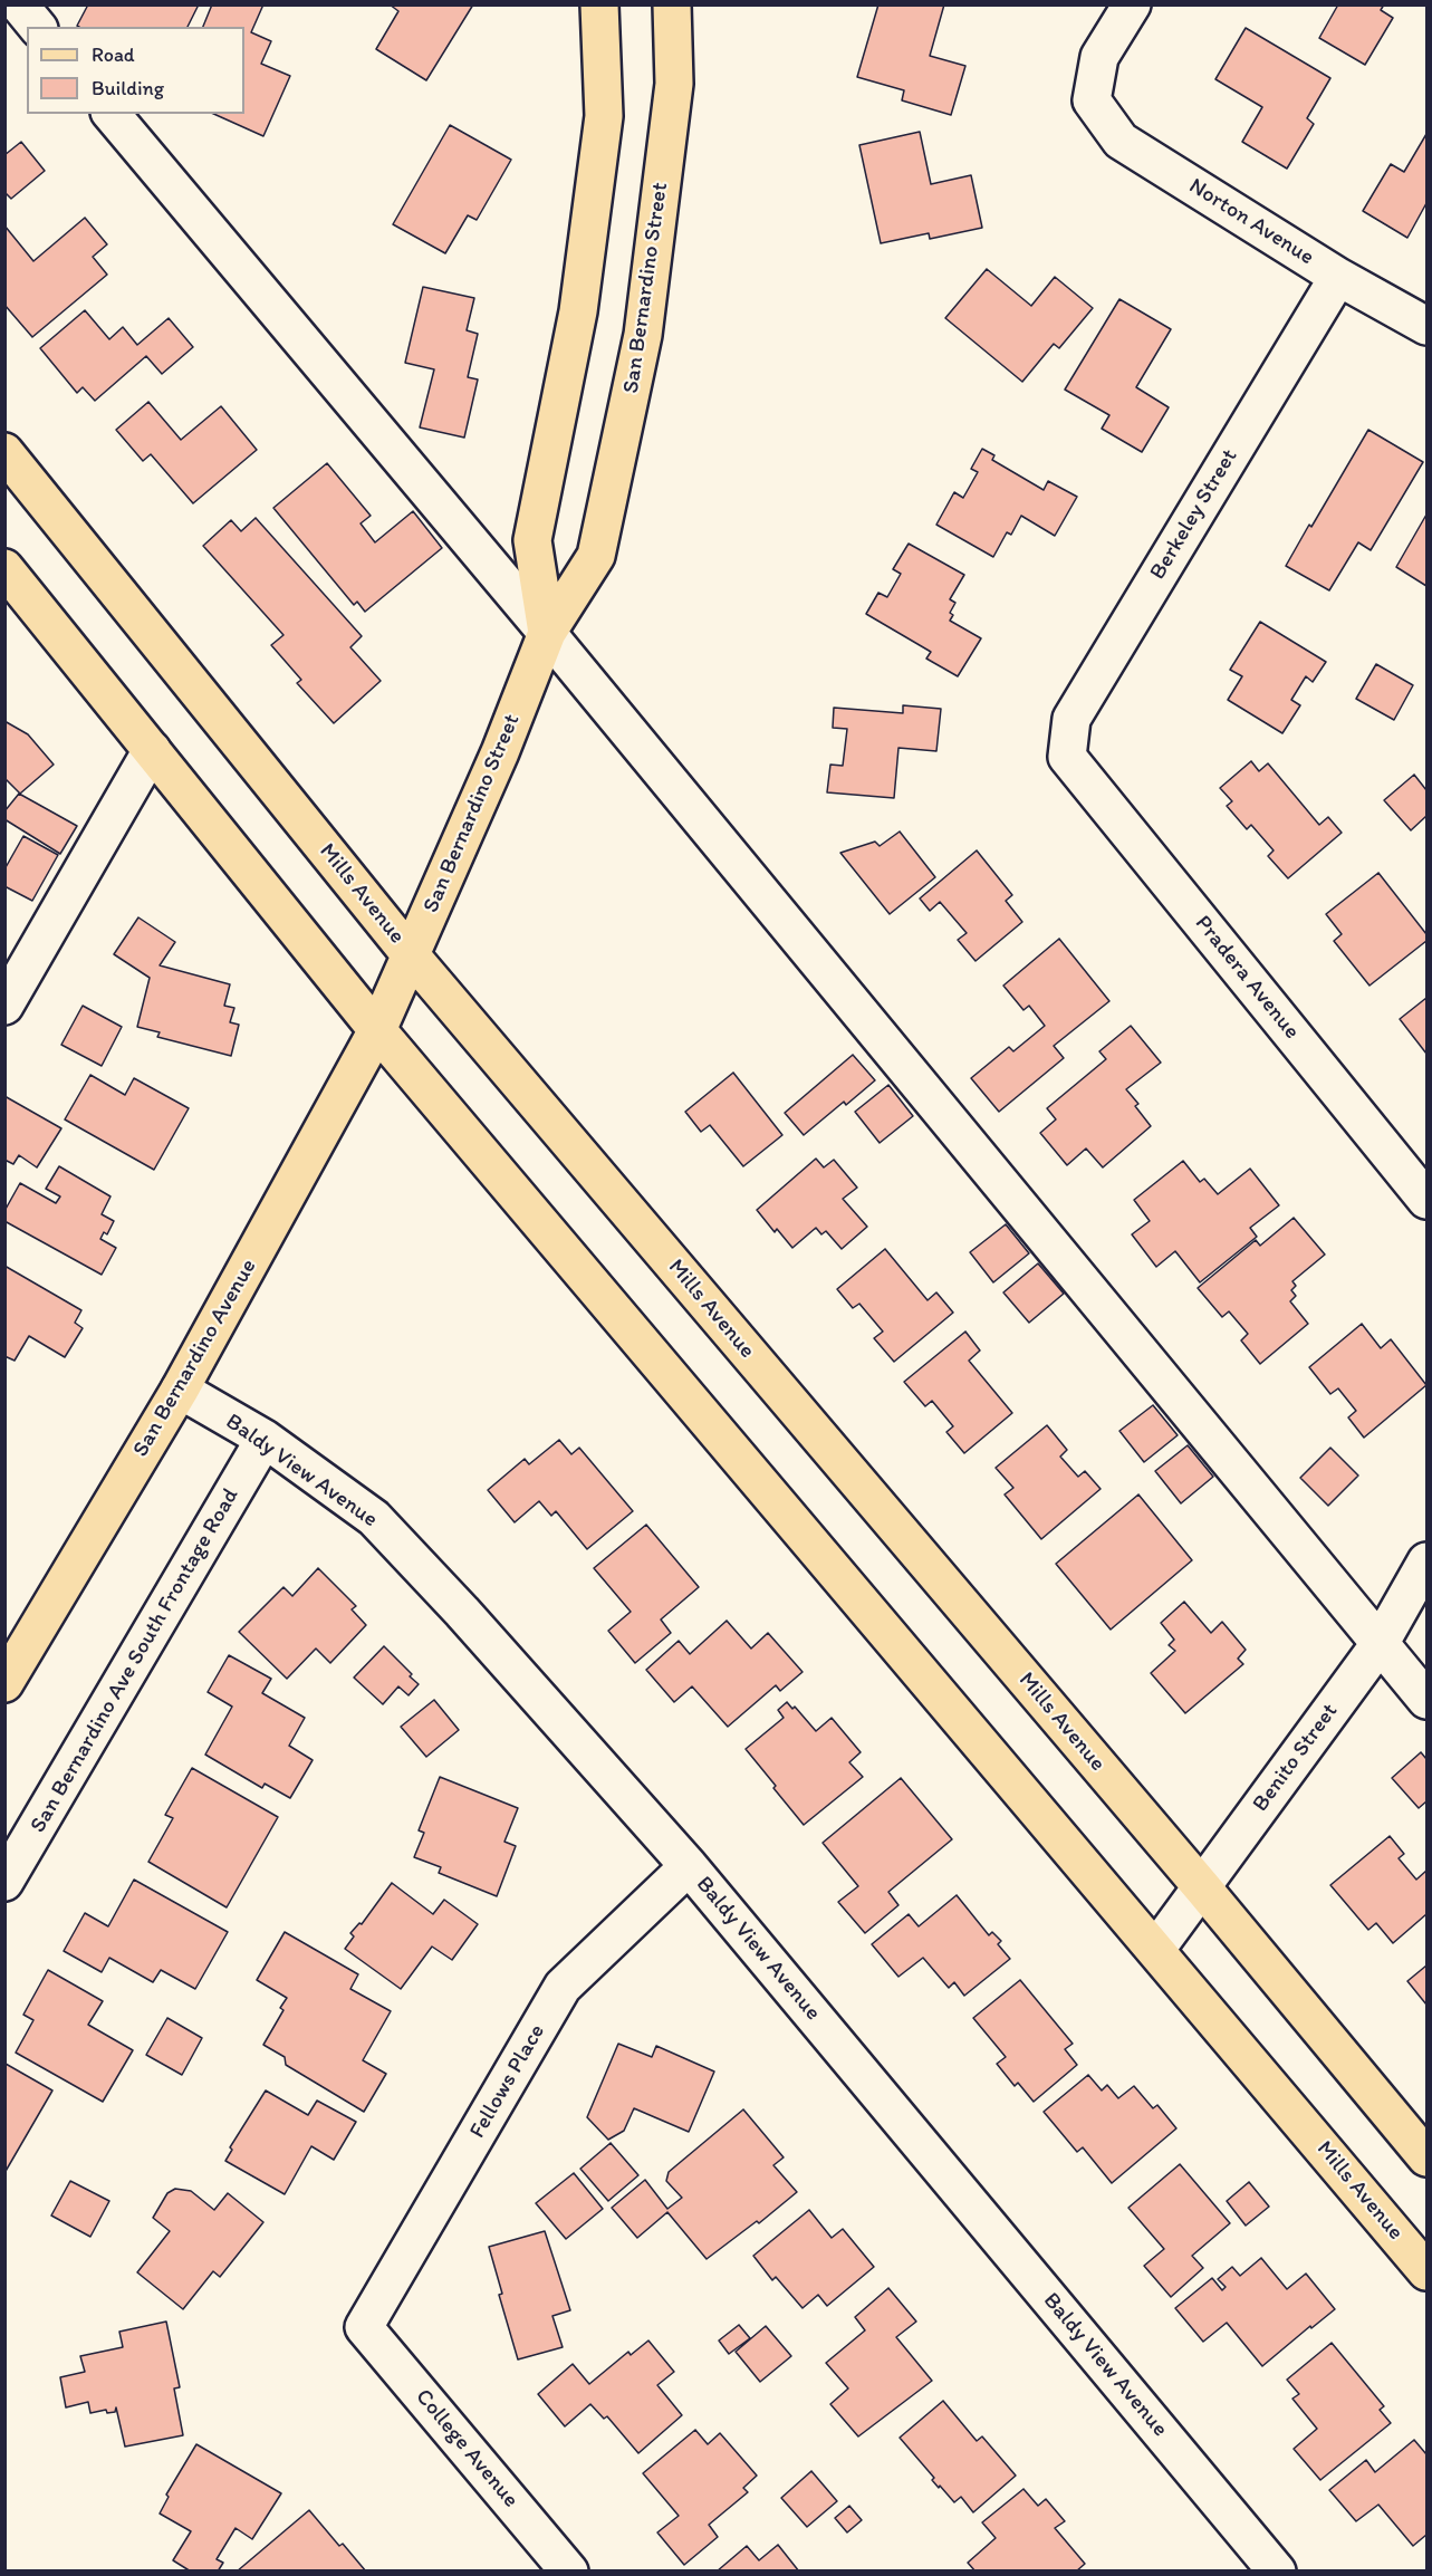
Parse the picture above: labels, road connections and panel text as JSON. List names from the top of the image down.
{
  "streets": {
    "main road": ["San Bernardino Street", "Mills Avenue", "San Bernardino Avenue"],
    "street": [
      "Norton Avenue",
      "Berkeley Street",
      "Pradera Avenue",
      "Baldy View Avenue",
      "San Bernardino Ave South Frontage Road",
      "Benito Street",
      "Fellows Place",
      "College Avenue"
    ]
  },
  "crossings": [
    ["Norton Avenue", "Berkeley Street"],
    ["San Bernardino Street", "Mills Avenue"],
    ["San Bernardino Street", "San Bernardino Avenue"],
    ["Berkeley Street", "Pradera Avenue"],
    ["Mills Avenue", "San Bernardino Avenue"],
    ["Mills Avenue", "Benito Street"],
    ["San Bernardino Avenue", "Baldy View Avenue"],
    ["Baldy View Avenue", "San Bernardino Ave South Frontage Road"],
    ["Baldy View Avenue", "Fellows Place"],
    ["Fellows Place", "College Avenue"]
  ],
  "legend": ["Road", "Building"]
}
